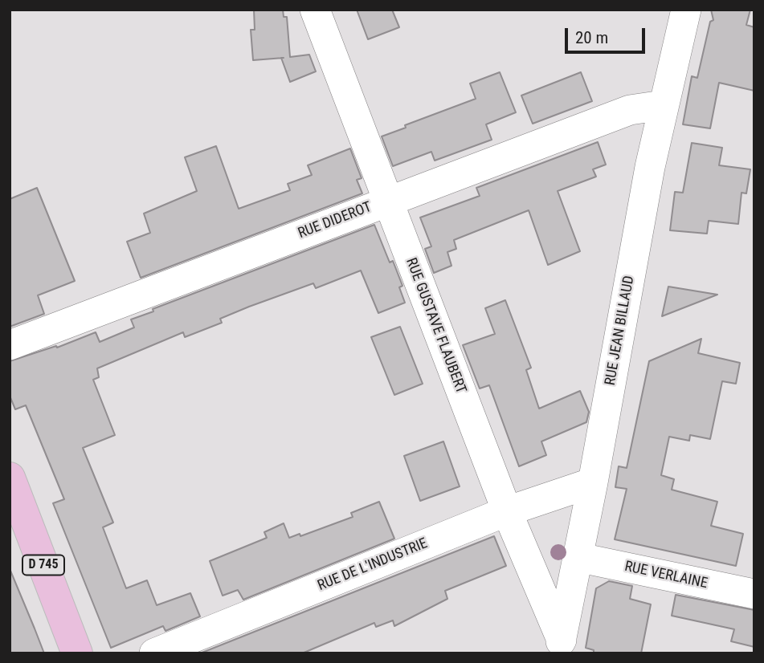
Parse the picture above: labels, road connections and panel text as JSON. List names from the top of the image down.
{
  "streets": {
    "main road": ["D 745"],
    "street": [
      "RUE DIDEROT",
      "RUE GUSTAVE FLAUBERT",
      "RUE JEAN BILLAUD",
      "RUE DE L'INDUSTRIE",
      "RUE VERLAINE"
    ]
  },
  "crossings": [
    ["RUE DIDEROT", "RUE GUSTAVE FLAUBERT"],
    ["RUE DIDEROT", "RUE JEAN BILLAUD"],
    ["RUE GUSTAVE FLAUBERT", "RUE JEAN BILLAUD"],
    ["RUE GUSTAVE FLAUBERT", "RUE DE L'INDUSTRIE"],
    ["RUE JEAN BILLAUD", "RUE DE L'INDUSTRIE"],
    ["RUE JEAN BILLAUD", "RUE VERLAINE"]
  ],
  "scale_bar": "20 m"
}
